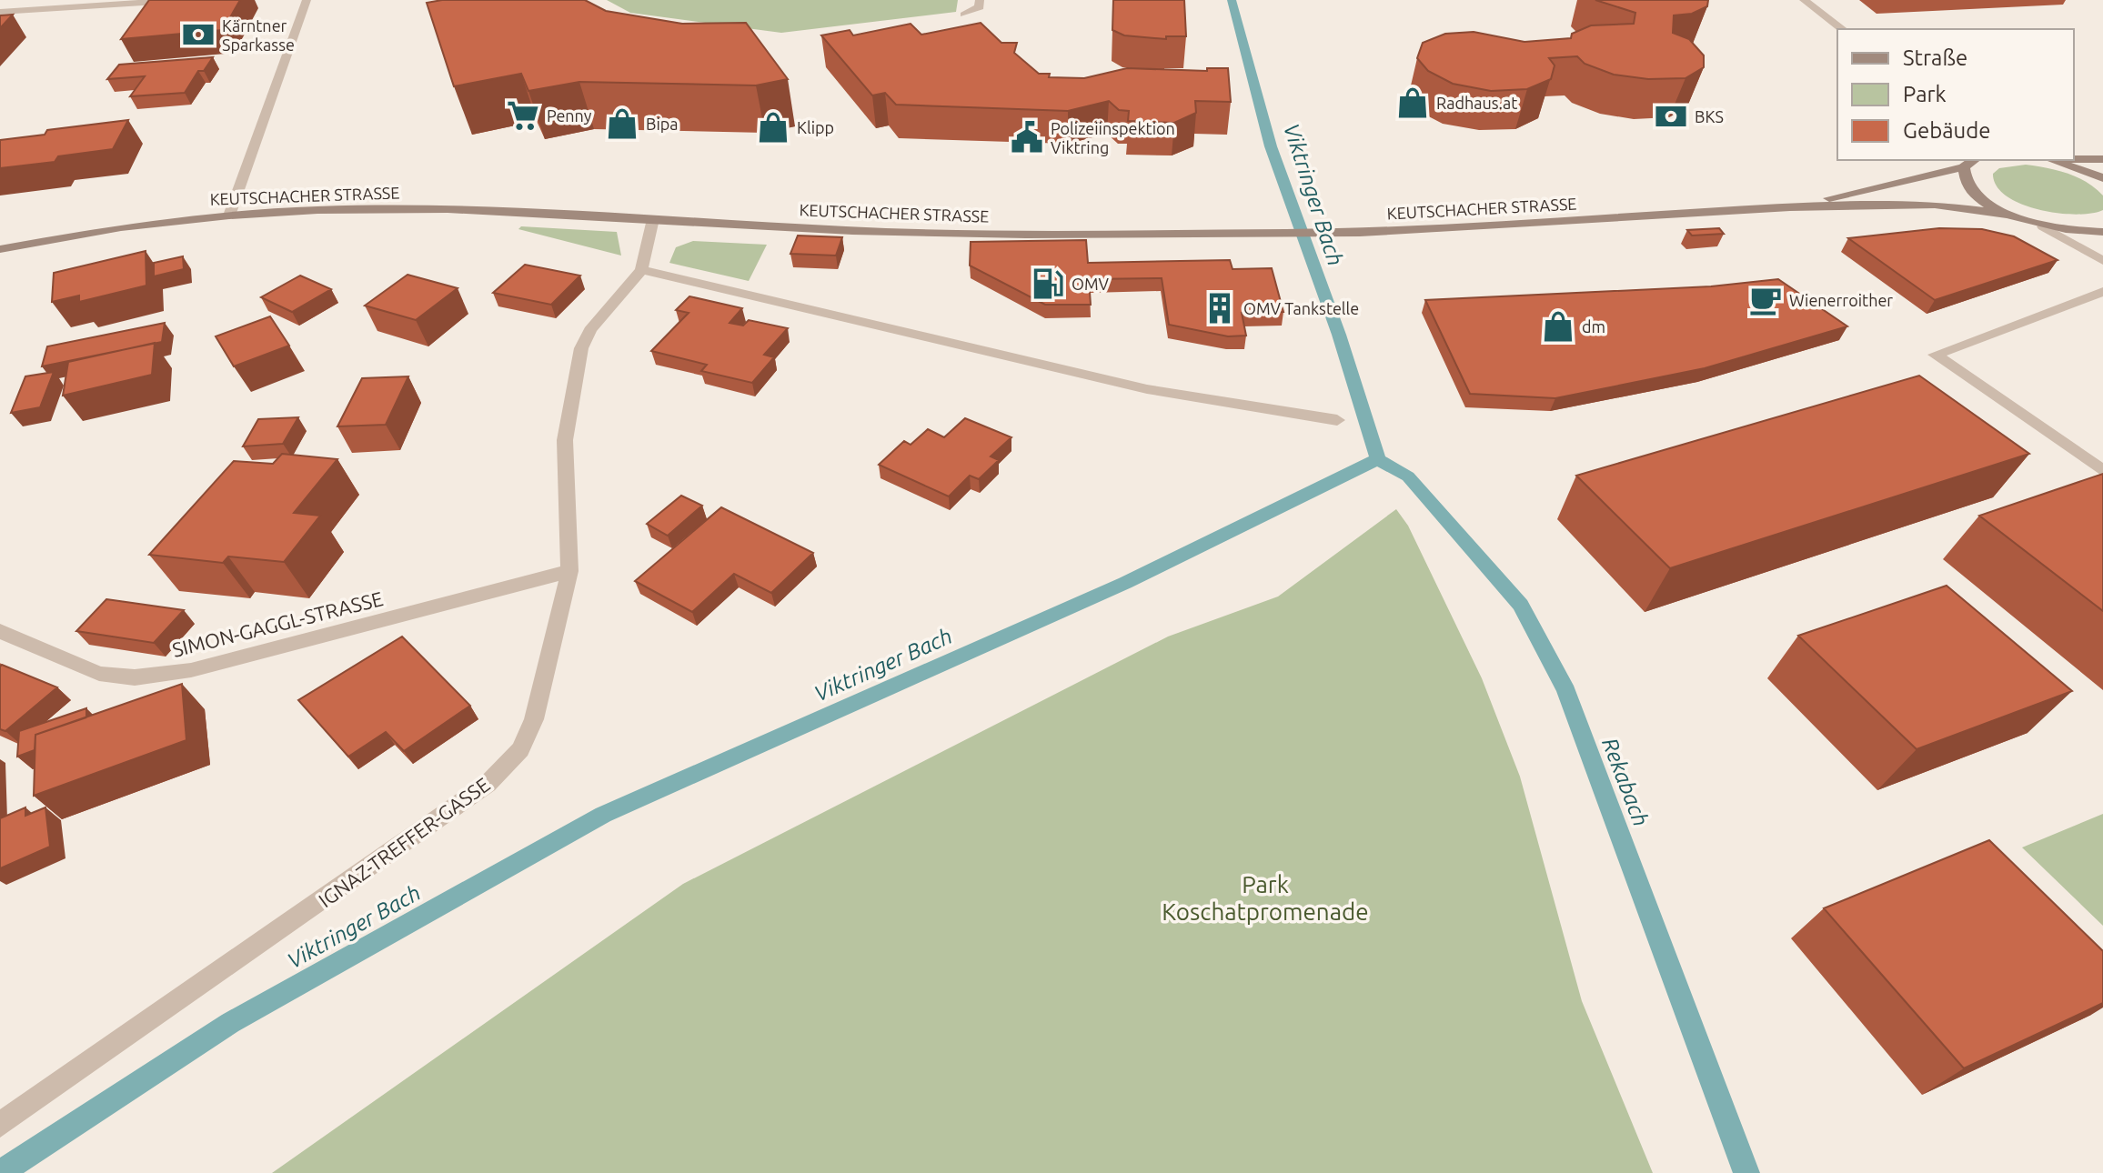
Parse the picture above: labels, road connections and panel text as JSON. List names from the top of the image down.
{
  "streets": {
    "main road": ["KEUTSCHACHER STRASSE"],
    "street": ["SIMON-GAGGL-STRASSE", "IGNAZ-TREFFER-GASSE"]
  },
  "crossings": [
    ["KEUTSCHACHER STRASSE", "IGNAZ-TREFFER-GASSE"],
    ["SIMON-GAGGL-STRASSE", "IGNAZ-TREFFER-GASSE"]
  ],
  "water": ["Viktringer Bach", "Rekabach"],
  "parks": ["Park Koschatpromenade"],
  "places": {
    "bank": ["Kärntner Sparkasse", "BKS"],
    "shop": [
      "Radhaus.at",
      "Bipa",
      "Klipp",
      "dm"
    ],
    "supermarket": ["Penny"],
    "public building": ["Polizeiinspektion Viktring"],
    "fuel station": ["OMV"],
    "cafe": ["Wienerroither"],
    "building": ["OMV Tankstelle"]
  },
  "legend": ["Straße", "Park", "Gebäude"]
}
